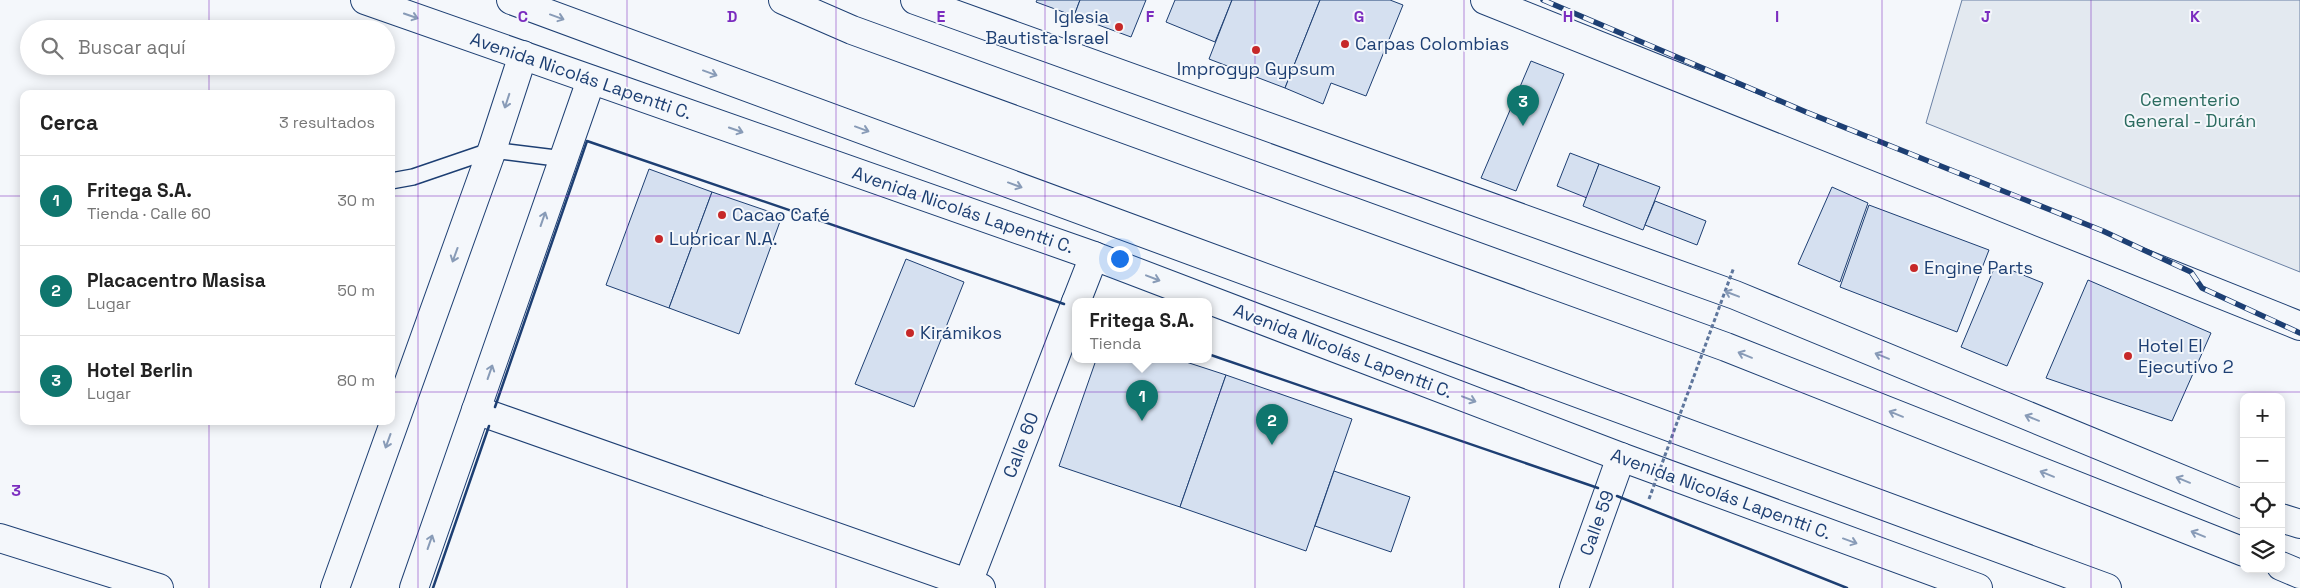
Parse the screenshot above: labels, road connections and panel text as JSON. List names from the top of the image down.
{
  "streets": {
    "main road": ["Avenida Nicolás Lapentti C.", "Calle 60", "Calle 59"]
  },
  "crossings": [
    ["Avenida Nicolás Lapentti C.", "Calle 60"],
    ["Avenida Nicolás Lapentti C.", "Calle 59"]
  ],
  "parks": ["Cementerio General - Durán"],
  "places": [
    "Iglesia Bautista Israel",
    "Carpas Colombias",
    "Improgyp Gypsum",
    "Cacao Café",
    "Lubricar N.A.",
    "Engine Parts",
    "Kirámikos",
    "Hotel El Ejecutivo 2"
  ],
  "page": {
    "search": "Buscar aquí",
    "pins": ["3", "1", "2"],
    "heading": ["Cerca", "3 resultados"],
    "list": [
      {
        "mark": "1",
        "name": "Fritega S.A.",
        "note": "Tienda · Calle 60",
        "value": "30 m"
      },
      {
        "mark": "2",
        "name": "Placacentro Masisa",
        "note": "Lugar",
        "value": "50 m"
      },
      {
        "mark": "3",
        "name": "Hotel Berlin",
        "note": "Lugar",
        "value": "80 m"
      }
    ],
    "popup": ["Fritega S.A.", "Tienda"],
    "map_buttons": ["+", "−"]
  },
  "grid": {
    "columns": [
      "C",
      "D",
      "E",
      "F",
      "G",
      "H",
      "I",
      "J",
      "K"
    ],
    "rows": ["3"]
  }
}
